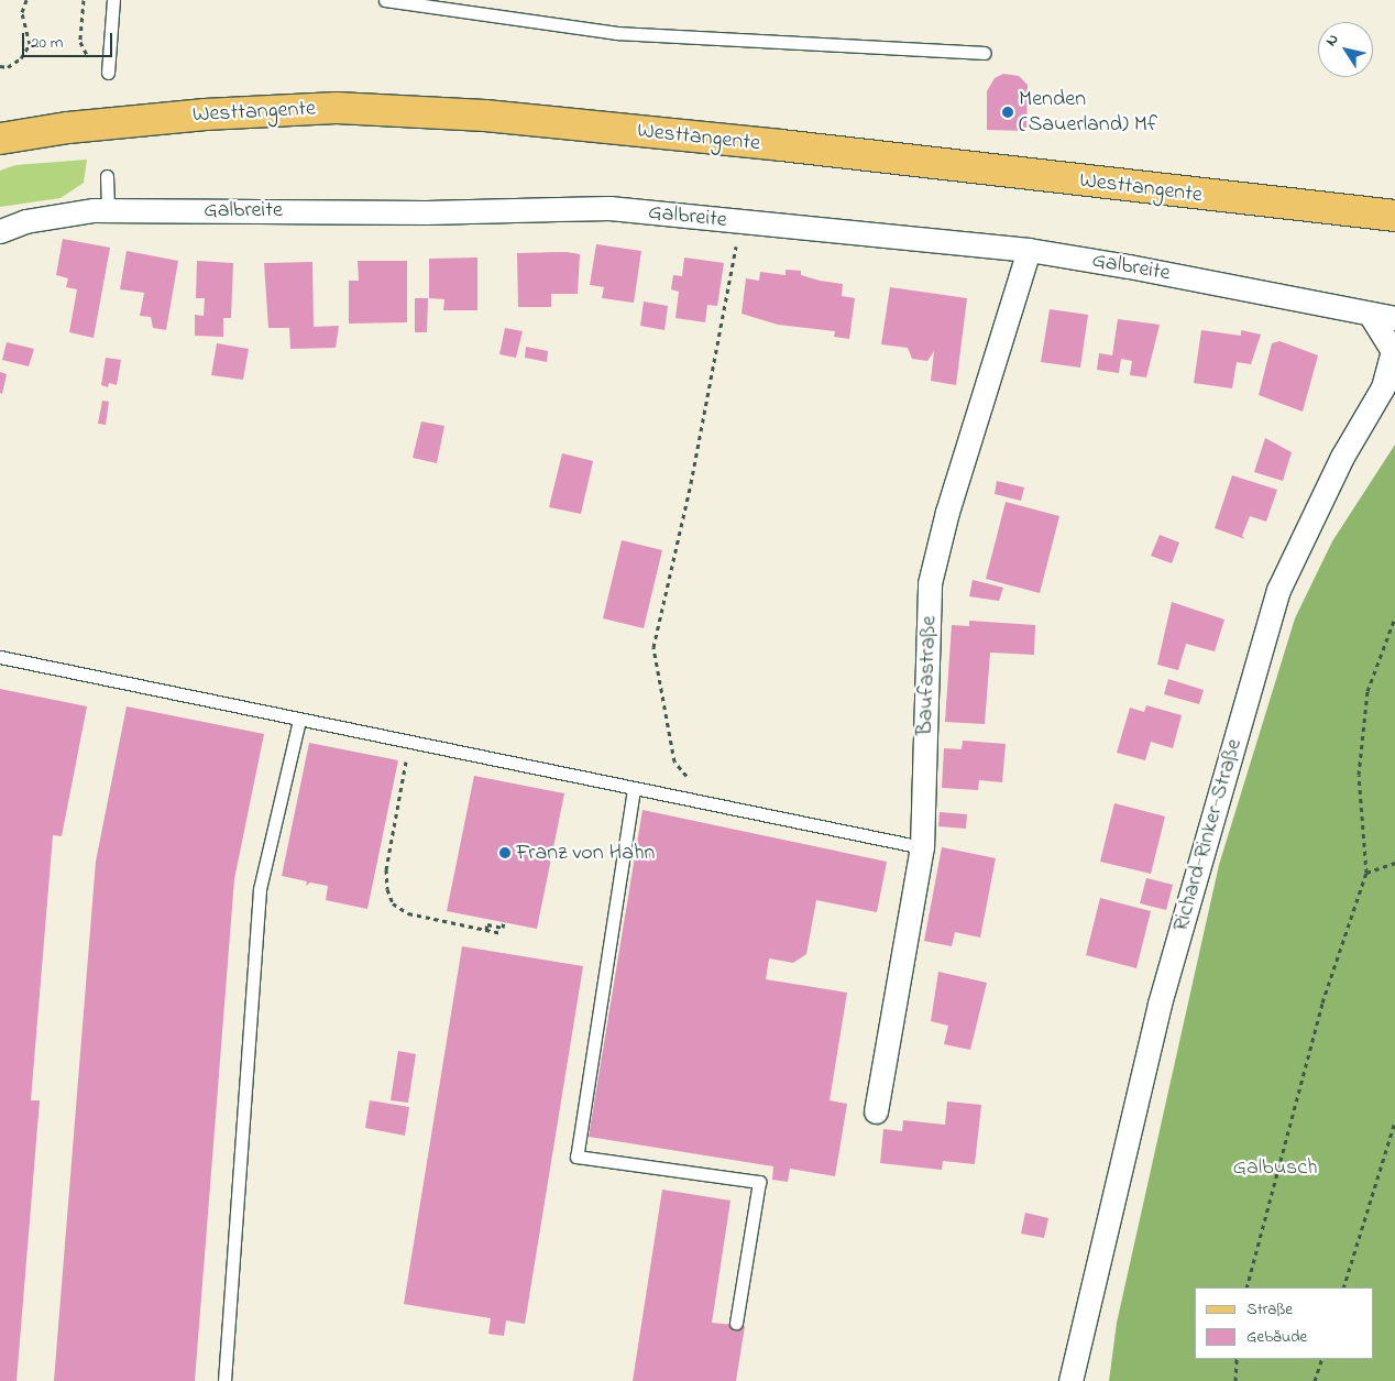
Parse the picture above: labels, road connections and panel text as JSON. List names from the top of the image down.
{
  "streets": {
    "main road": ["Westtangente"],
    "street": ["Galbreite", "Baufastraße", "Richard-Rinker-Straße"]
  },
  "crossings": [
    ["Galbreite", "Baufastraße"],
    ["Galbreite", "Richard-Rinker-Straße"]
  ],
  "parks": ["Galbusch"],
  "places": ["Menden (Sauerland) Mf", "Franz von Hahn"],
  "legend": ["Straße", "Gebäude"],
  "scale_bar": "20 m",
  "north": "top left"
}
